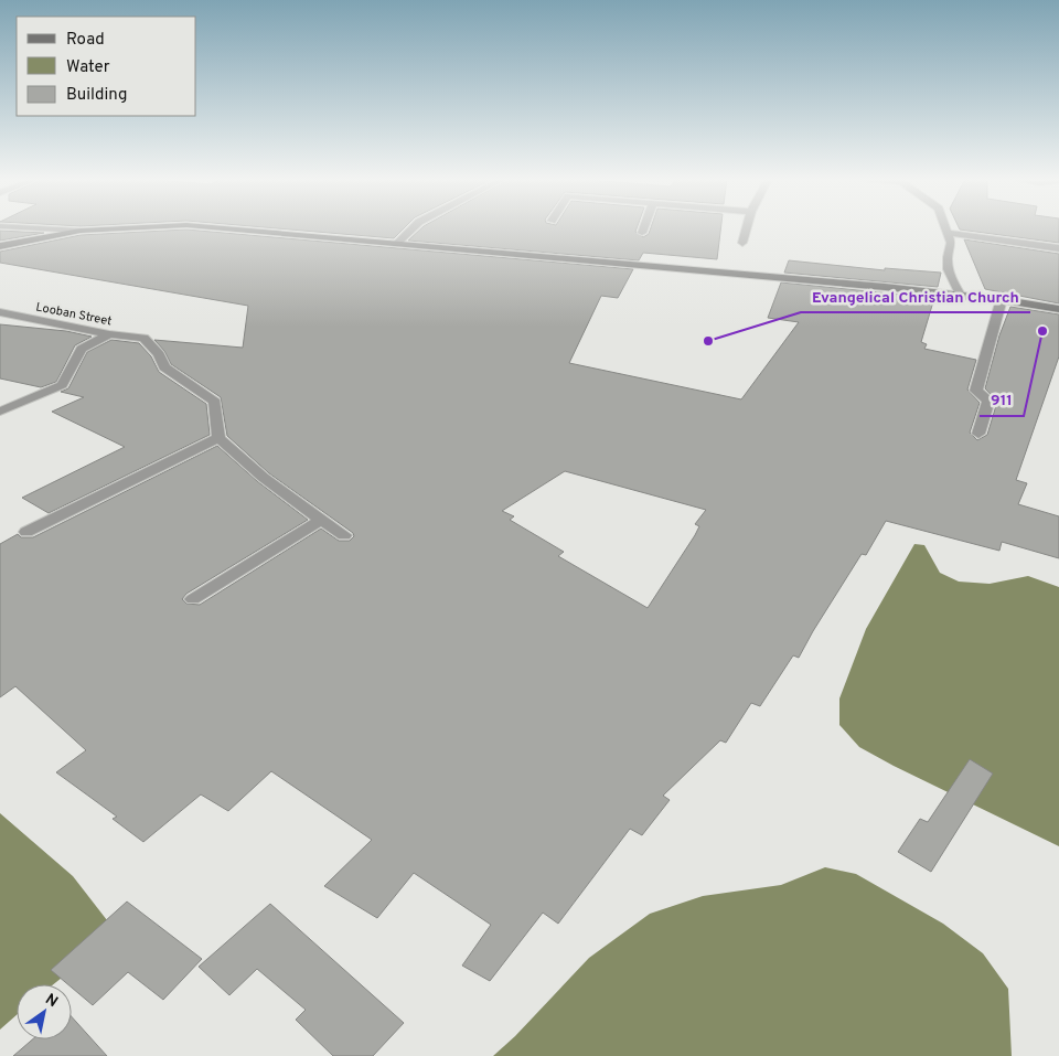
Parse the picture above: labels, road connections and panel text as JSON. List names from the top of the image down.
{
  "streets": {
    "street": ["Looban Street"]
  },
  "places": ["911", "Evangelical Christian Church"],
  "legend": ["Road", "Water", "Building"],
  "north": "top right"
}
